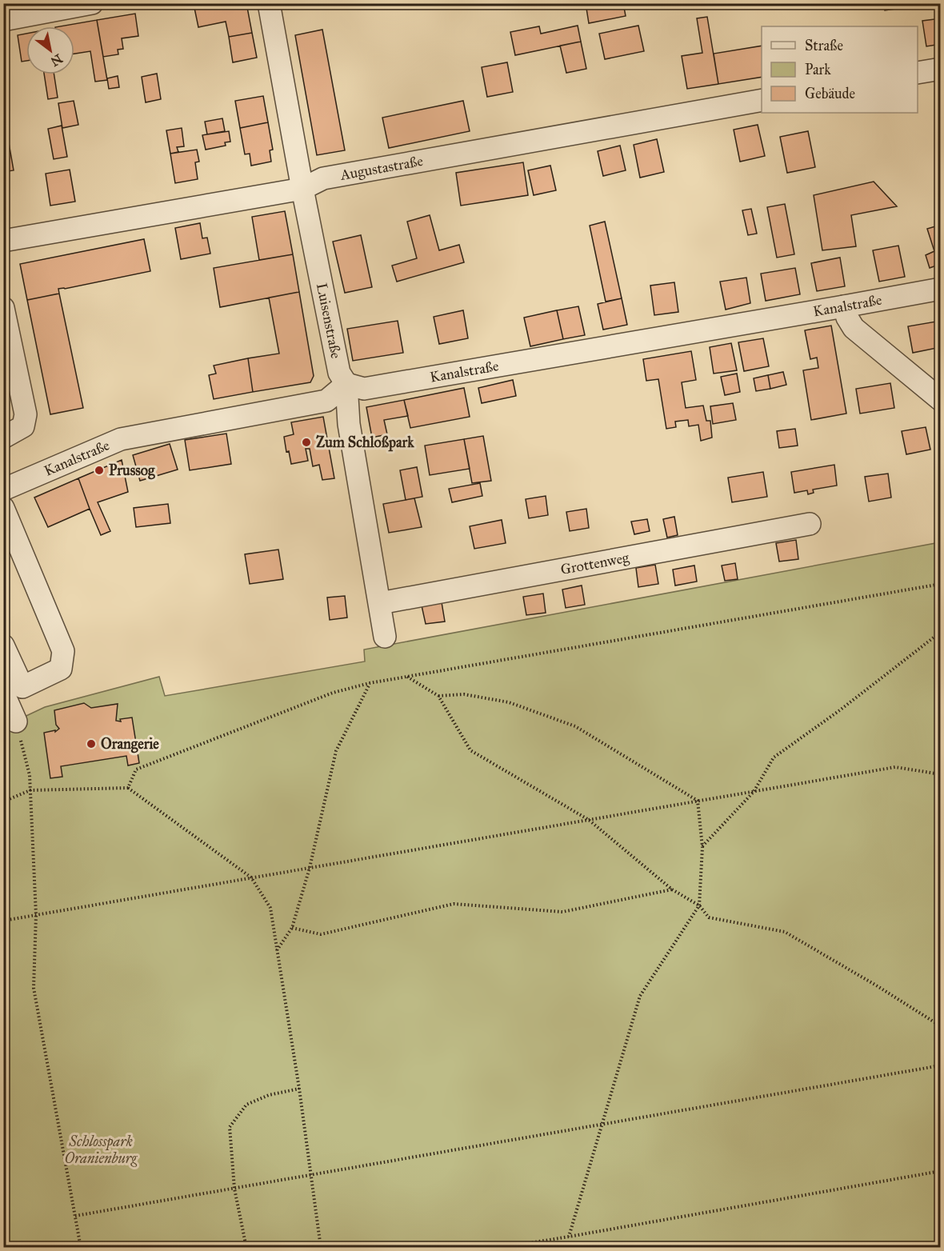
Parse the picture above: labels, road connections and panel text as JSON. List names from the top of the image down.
{
  "streets": {
    "street": [
      "Augustastraße",
      "Kanalstraße",
      "Luisenstraße",
      "Grottenweg"
    ]
  },
  "crossings": [
    ["Augustastraße", "Luisenstraße"],
    ["Kanalstraße", "Luisenstraße"],
    ["Luisenstraße", "Grottenweg"]
  ],
  "parks": ["Schlosspark Oranienburg"],
  "places": ["Zum Schloßpark", "Prussog", "Orangerie"],
  "legend": ["Straße", "Park", "Gebäude"],
  "north": "bottom right"
}
